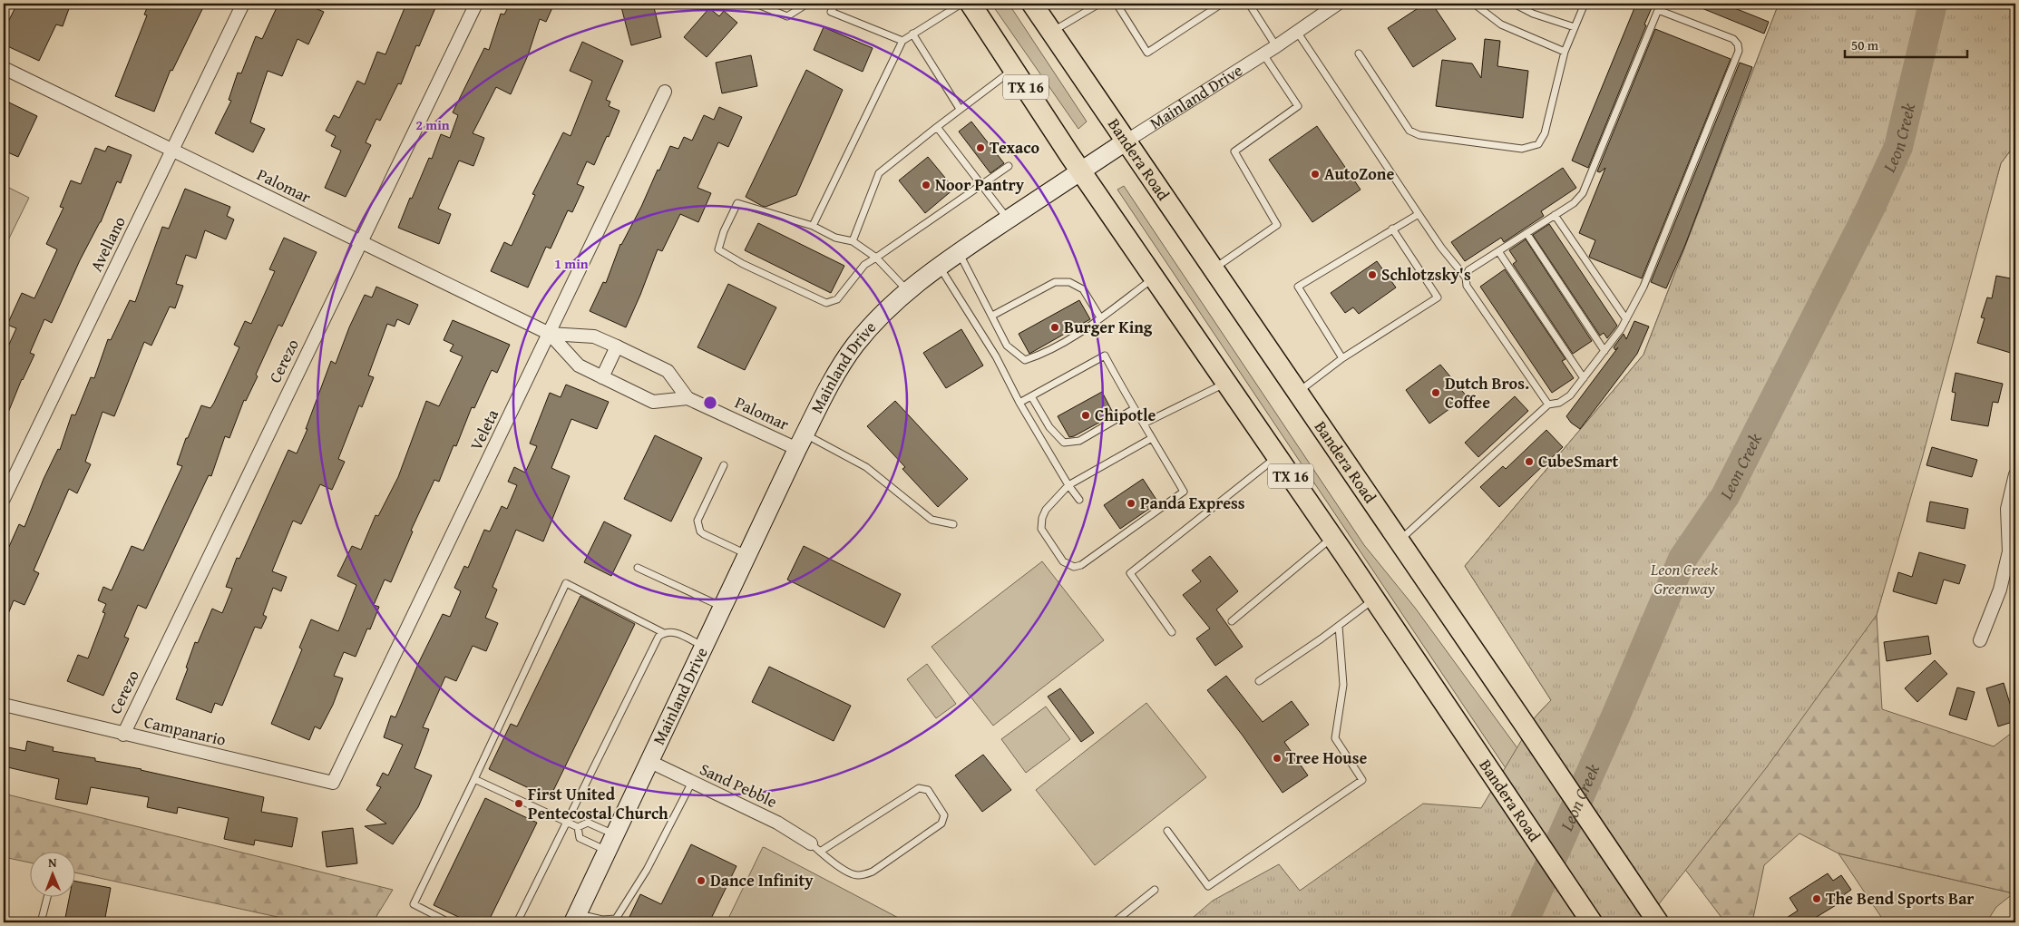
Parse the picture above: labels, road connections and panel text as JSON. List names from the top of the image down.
{
  "streets": {
    "main road": ["TX 16", "Mainland Drive", "Bandera Road"],
    "street": [
      "Palomar",
      "Avellano",
      "Cerezo",
      "Veleta",
      "Campanario",
      "Sand Pebble"
    ]
  },
  "crossings": [
    ["Mainland Drive", "Bandera Road"],
    ["Mainland Drive", "Palomar"],
    ["Mainland Drive", "Sand Pebble"],
    ["Palomar", "Avellano"],
    ["Palomar", "Cerezo"],
    ["Palomar", "Veleta"],
    ["Cerezo", "Campanario"],
    ["Veleta", "Campanario"]
  ],
  "water": ["Leon Creek"],
  "parks": ["Leon Creek Greenway"],
  "places": [
    "Texaco",
    "AutoZone",
    "Noor Pantry",
    "Schlotzsky's",
    "Burger King",
    "Dutch Bros. Coffee",
    "Chipotle",
    "CubeSmart",
    "Panda Express",
    "Tree House",
    "First United Pentecostal Church",
    "Dance Infinity",
    "The Bend Sports Bar"
  ],
  "scale_bar": "50 m",
  "north": "top",
  "rings": ["2 min", "1 min"]
}
